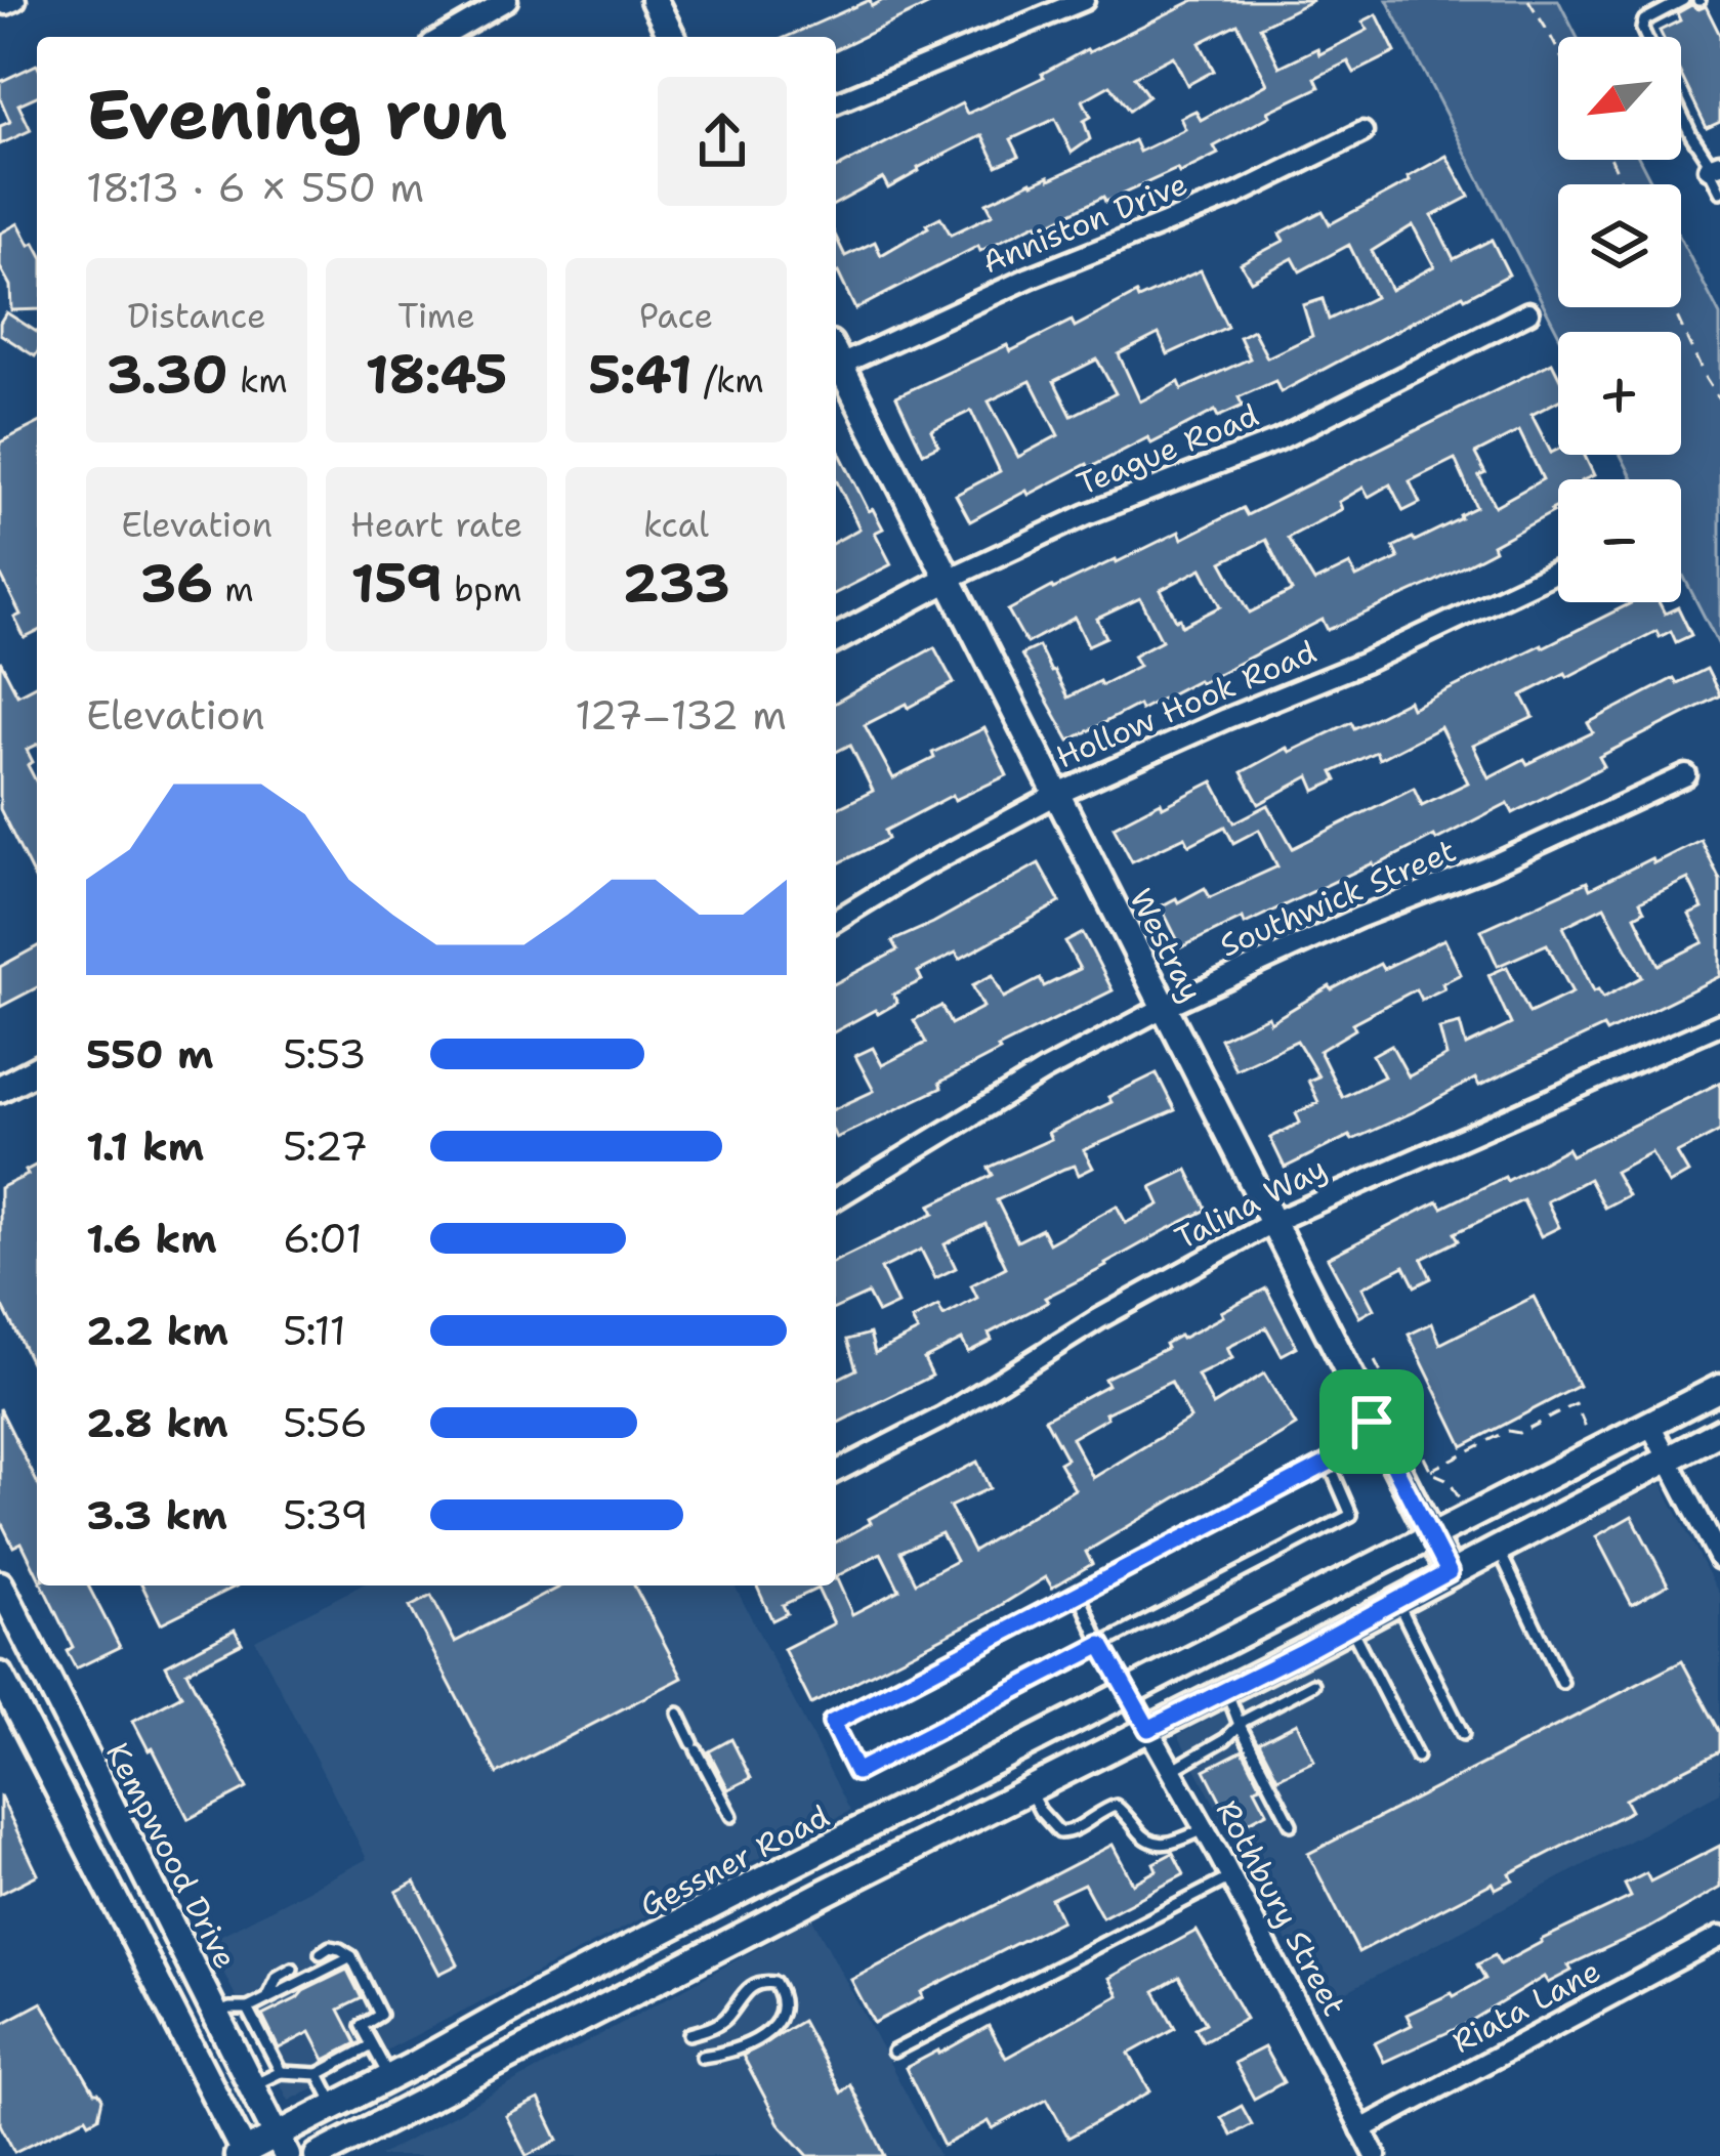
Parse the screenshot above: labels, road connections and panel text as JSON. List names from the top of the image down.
{
  "streets": {
    "main road": [
      "Teague Road",
      "Westray",
      "Kempwood Drive",
      "Gessner Road"
    ],
    "street": [
      "Anniston Drive",
      "Hollow Hook Road",
      "Southwick Street",
      "Talina Way",
      "Rothbury Street",
      "Riata Lane"
    ]
  },
  "crossings": [
    ["Teague Road", "Westray"],
    ["Hollow Hook Road", "Westray"],
    ["Southwick Street", "Westray"],
    ["Westray", "Talina Way"],
    ["Westray", "Gessner Road"],
    ["Kempwood Drive", "Gessner Road"],
    ["Gessner Road", "Rothbury Street"],
    ["Rothbury Street", "Riata Lane"]
  ],
  "north": "bottom left",
  "page": {
    "map_buttons": ["+", "−"],
    "heading": ["Evening run", "18:13 · 6 × 550 m"],
    "stats": [
      ["Distance", "3.30 km"],
      ["Time", "18:45"],
      ["Pace", "5:41 /km"],
      ["Elevation", "36 m"],
      ["Heart rate", "159 bpm"],
      ["kcal", "233"]
    ],
    "chart": ["Elevation", "127–132 m"],
    "list": [
      {
        "name": "550 m",
        "note": "5:53"
      },
      {
        "name": "1.1 km",
        "note": "5:27"
      },
      {
        "name": "1.6 km",
        "note": "6:01"
      },
      {
        "name": "2.2 km",
        "note": "5:11"
      },
      {
        "name": "2.8 km",
        "note": "5:56"
      },
      {
        "name": "3.3 km",
        "note": "5:39"
      }
    ]
  }
}
